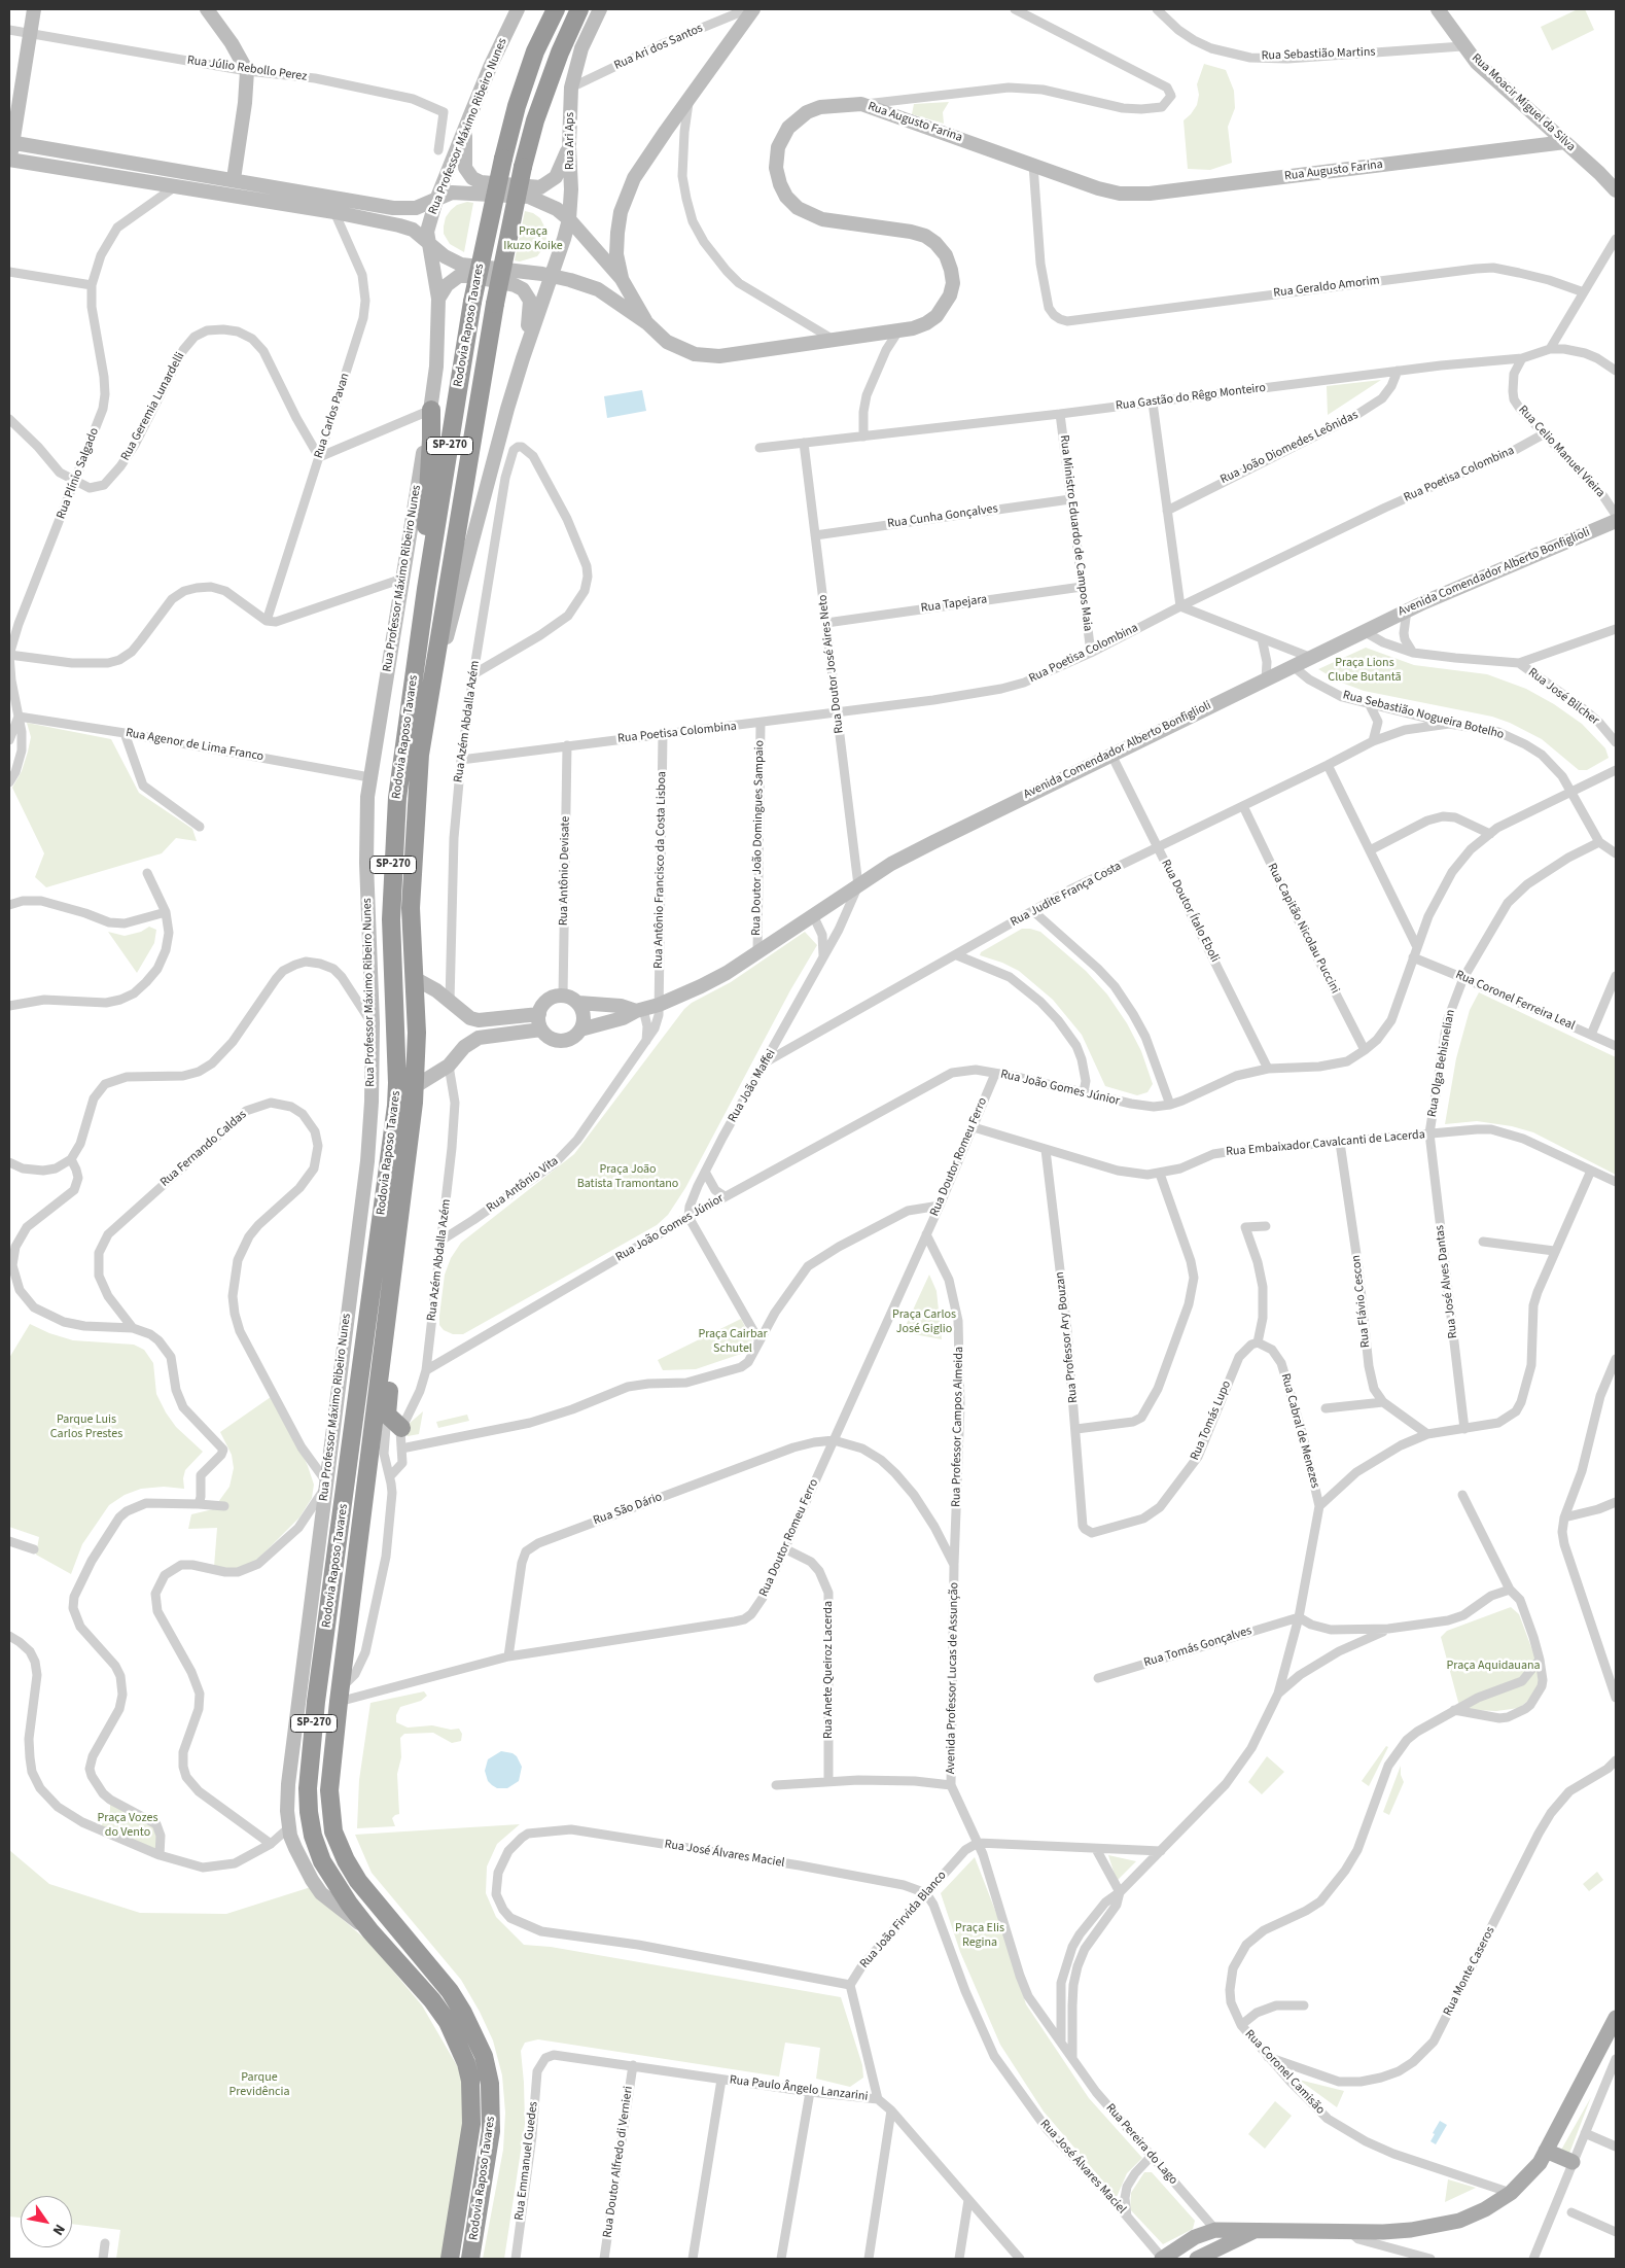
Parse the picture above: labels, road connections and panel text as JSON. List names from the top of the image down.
{
  "streets": {
    "highway": ["Rodovia Raposo Tavares", "SP-270"],
    "main road": [
      "Rua Moacir Miguel da Silva",
      "Rua Augusto Farina",
      "Rua Professor Máximo Ribeiro Nunes",
      "Rua Ari Aps",
      "Avenida Comendador Alberto Bonfiglioli"
    ],
    "street": [
      "Rua Ari dos Santos",
      "Rua Sebastião Martins",
      "Rua Júlio Rebollo Perez",
      "Rua Geraldo Amorim",
      "Rua Gastão do Rêgo Monteiro",
      "Rua Geremia Lunardelli",
      "Rua Carlos Pavan",
      "Rua João Diomedes Leônidas",
      "Rua Celio Manuel Vieira",
      "Rua Plínio Salgado",
      "Rua Poetisa Colombina",
      "Rua Cunha Gonçalves",
      "Rua Ministro Eduardo de Campos Maia",
      "Rua Tapejara",
      "Rua Doutor José Aires Neto",
      "Rua José Bilcher",
      "Rua Sebastião Nogueira Botelho",
      "Rua Azém Abdalla Azém",
      "Rua Agenor de Lima Franco",
      "Rua Doutor João Domingues Sampaio",
      "Rua Antônio Francisco da Costa Lisboa",
      "Rua Antônio Devisate",
      "Rua Judite França Costa",
      "Rua Doutor Ítalo Eboli",
      "Rua Capitão Nicolau Puccini",
      "Rua Coronel Ferreira Leal",
      "Rua Olga Behisnelian",
      "Rua João Maffei",
      "Rua João Gomes Júnior",
      "Rua Embaixador Cavalcanti de Lacerda",
      "Rua Fernando Caldas",
      "Rua Doutor Romeu Ferro",
      "Rua Antônio Vita",
      "Rua José Alves Dantas",
      "Rua Flávio Cescon",
      "Rua Professor Ary Bouzan",
      "Rua Tomás Lupo",
      "Rua Professor Campos Almeida",
      "Rua Cabral de Menezes",
      "Rua São Dário",
      "Rua Tomás Gonçalves",
      "Rua Anete Queiroz Lacerda",
      "Avenida Professor Lucas de Assunção",
      "Rua José Álvares Maciel",
      "Rua João Firvida Blanco",
      "Rua Monte Caseros",
      "Rua Coronel Camisão",
      "Rua Paulo Ângelo Lanzarini",
      "Rua Pereira do Lago",
      "Rua Emmanuel Guedes",
      "Rua Doutor Alfredo di Vernieri"
    ]
  },
  "crossings": [
    ["Rua Ari dos Santos", "Rua Ari Aps"],
    ["Rua Sebastião Martins", "Rua Moacir Miguel da Silva"],
    ["Rua Moacir Miguel da Silva", "Rua Augusto Farina"],
    ["Rua Augusto Farina", "Rua Professor Máximo Ribeiro Nunes"],
    ["Rua Augusto Farina", "Rua Ari Aps"],
    ["Rua Augusto Farina", "Rua Geraldo Amorim"],
    ["Rua Augusto Farina", "Rua Carlos Pavan"],
    ["Rua Augusto Farina", "Rua Plínio Salgado"],
    ["Rua Professor Máximo Ribeiro Nunes", "Rodovia Raposo Tavares"],
    ["Rua Professor Máximo Ribeiro Nunes", "Rua Agenor de Lima Franco"],
    ["Rua Professor Máximo Ribeiro Nunes", "Rua Fernando Caldas"],
    ["Rodovia Raposo Tavares", "Rua Doutor Romeu Ferro"],
    ["Rua Gastão do Rêgo Monteiro", "Rua João Diomedes Leônidas"],
    ["Rua Gastão do Rêgo Monteiro", "Rua Celio Manuel Vieira"],
    ["Rua Gastão do Rêgo Monteiro", "Rua Ministro Eduardo de Campos Maia"],
    ["Rua Gastão do Rêgo Monteiro", "Rua Doutor José Aires Neto"],
    ["Rua Geremia Lunardelli", "Rua Carlos Pavan"],
    ["Rua Geremia Lunardelli", "Rua Plínio Salgado"],
    ["Rua Celio Manuel Vieira", "Rua Poetisa Colombina"],
    ["Rua Plínio Salgado", "Rua Agenor de Lima Franco"],
    ["Rua Poetisa Colombina", "Rua Ministro Eduardo de Campos Maia"],
    ["Rua Poetisa Colombina", "Rua Doutor José Aires Neto"],
    ["Rua Poetisa Colombina", "Rua Azém Abdalla Azém"],
    ["Rua Poetisa Colombina", "Rua Doutor João Domingues Sampaio"],
    ["Rua Poetisa Colombina", "Rua Antônio Francisco da Costa Lisboa"],
    ["Rua Poetisa Colombina", "Rua Antônio Devisate"],
    ["Rua Cunha Gonçalves", "Rua Ministro Eduardo de Campos Maia"],
    ["Rua Cunha Gonçalves", "Rua Doutor José Aires Neto"],
    ["Rua Ministro Eduardo de Campos Maia", "Rua Tapejara"],
    ["Avenida Comendador Alberto Bonfiglioli", "Rua Doutor José Aires Neto"],
    ["Avenida Comendador Alberto Bonfiglioli", "Rua José Bilcher"],
    ["Avenida Comendador Alberto Bonfiglioli", "Rua Sebastião Nogueira Botelho"],
    ["Avenida Comendador Alberto Bonfiglioli", "Rua Doutor João Domingues Sampaio"],
    ["Avenida Comendador Alberto Bonfiglioli", "Rua Antônio Francisco da Costa Lisboa"],
    ["Avenida Comendador Alberto Bonfiglioli", "Rua Antônio Devisate"],
    ["Avenida Comendador Alberto Bonfiglioli", "Rua Doutor Ítalo Eboli"],
    ["Avenida Comendador Alberto Bonfiglioli", "Rua João Maffei"],
    ["Avenida Comendador Alberto Bonfiglioli", "Rua Antônio Vita"],
    ["Rua Tapejara", "Rua Doutor José Aires Neto"],
    ["Rua Doutor José Aires Neto", "Rua João Maffei"],
    ["Rua Sebastião Nogueira Botelho", "Rua Judite França Costa"],
    ["Rua Sebastião Nogueira Botelho", "Rua Olga Behisnelian"],
    ["Rua Sebastião Nogueira Botelho", "Rua João Gomes Júnior"],
    ["Rua Azém Abdalla Azém", "Rua João Gomes Júnior"],
    ["Rua Azém Abdalla Azém", "Rua Antônio Vita"],
    ["Rua Antônio Francisco da Costa Lisboa", "Rua Antônio Vita"],
    ["Rua Judite França Costa", "Rua Doutor Ítalo Eboli"],
    ["Rua Judite França Costa", "Rua Capitão Nicolau Puccini"],
    ["Rua Judite França Costa", "Rua João Maffei"],
    ["Rua Doutor Ítalo Eboli", "Rua João Gomes Júnior"],
    ["Rua Capitão Nicolau Puccini", "Rua João Gomes Júnior"],
    ["Rua Coronel Ferreira Leal", "Rua Olga Behisnelian"],
    ["Rua Coronel Ferreira Leal", "Rua João Gomes Júnior"],
    ["Rua Olga Behisnelian", "Rua Embaixador Cavalcanti de Lacerda"],
    ["Rua Olga Behisnelian", "Rua José Alves Dantas"],
    ["Rua João Maffei", "Rua João Gomes Júnior"],
    ["Rua João Gomes Júnior", "Rua Doutor Romeu Ferro"],
    ["Rua Embaixador Cavalcanti de Lacerda", "Rua Doutor Romeu Ferro"],
    ["Rua Embaixador Cavalcanti de Lacerda", "Rua José Alves Dantas"],
    ["Rua Embaixador Cavalcanti de Lacerda", "Rua Flávio Cescon"],
    ["Rua Embaixador Cavalcanti de Lacerda", "Rua Professor Ary Bouzan"],
    ["Rua Doutor Romeu Ferro", "Rua Professor Campos Almeida"],
    ["Rua Doutor Romeu Ferro", "Rua São Dário"],
    ["Rua Doutor Romeu Ferro", "Rua Anete Queiroz Lacerda"],
    ["Rua Doutor Romeu Ferro", "Avenida Professor Lucas de Assunção"],
    ["Rua Professor Ary Bouzan", "Rua Tomás Lupo"],
    ["Rua Tomás Lupo", "Rua Cabral de Menezes"],
    ["Rua Professor Campos Almeida", "Avenida Professor Lucas de Assunção"],
    ["Rua Cabral de Menezes", "Rua Tomás Gonçalves"],
    ["Rua São Dário", "Avenida Professor Lucas de Assunção"],
    ["Avenida Professor Lucas de Assunção", "Rua João Firvida Blanco"],
    ["Avenida Professor Lucas de Assunção", "Rua Pereira do Lago"],
    ["Rua José Álvares Maciel", "Rua João Firvida Blanco"],
    ["Rua Monte Caseros", "Rua Coronel Camisão"],
    ["Rua Paulo Ângelo Lanzarini", "Rua Emmanuel Guedes"],
    ["Rua Paulo Ângelo Lanzarini", "Rua Doutor Alfredo di Vernieri"]
  ],
  "parks": [
    "Praça Ikuzo Koike",
    "Praça Lions Clube Butantã",
    "Praça João Batista Tramontano",
    "Praça Carlos José Giglio",
    "Praça Cairbar Schutel",
    "Parque Luis Carlos Prestes",
    "Praça Aquidauana",
    "Praça Vozes do Vento",
    "Praça Elis Regina",
    "Parque Previdência"
  ],
  "north": "bottom right"
}
